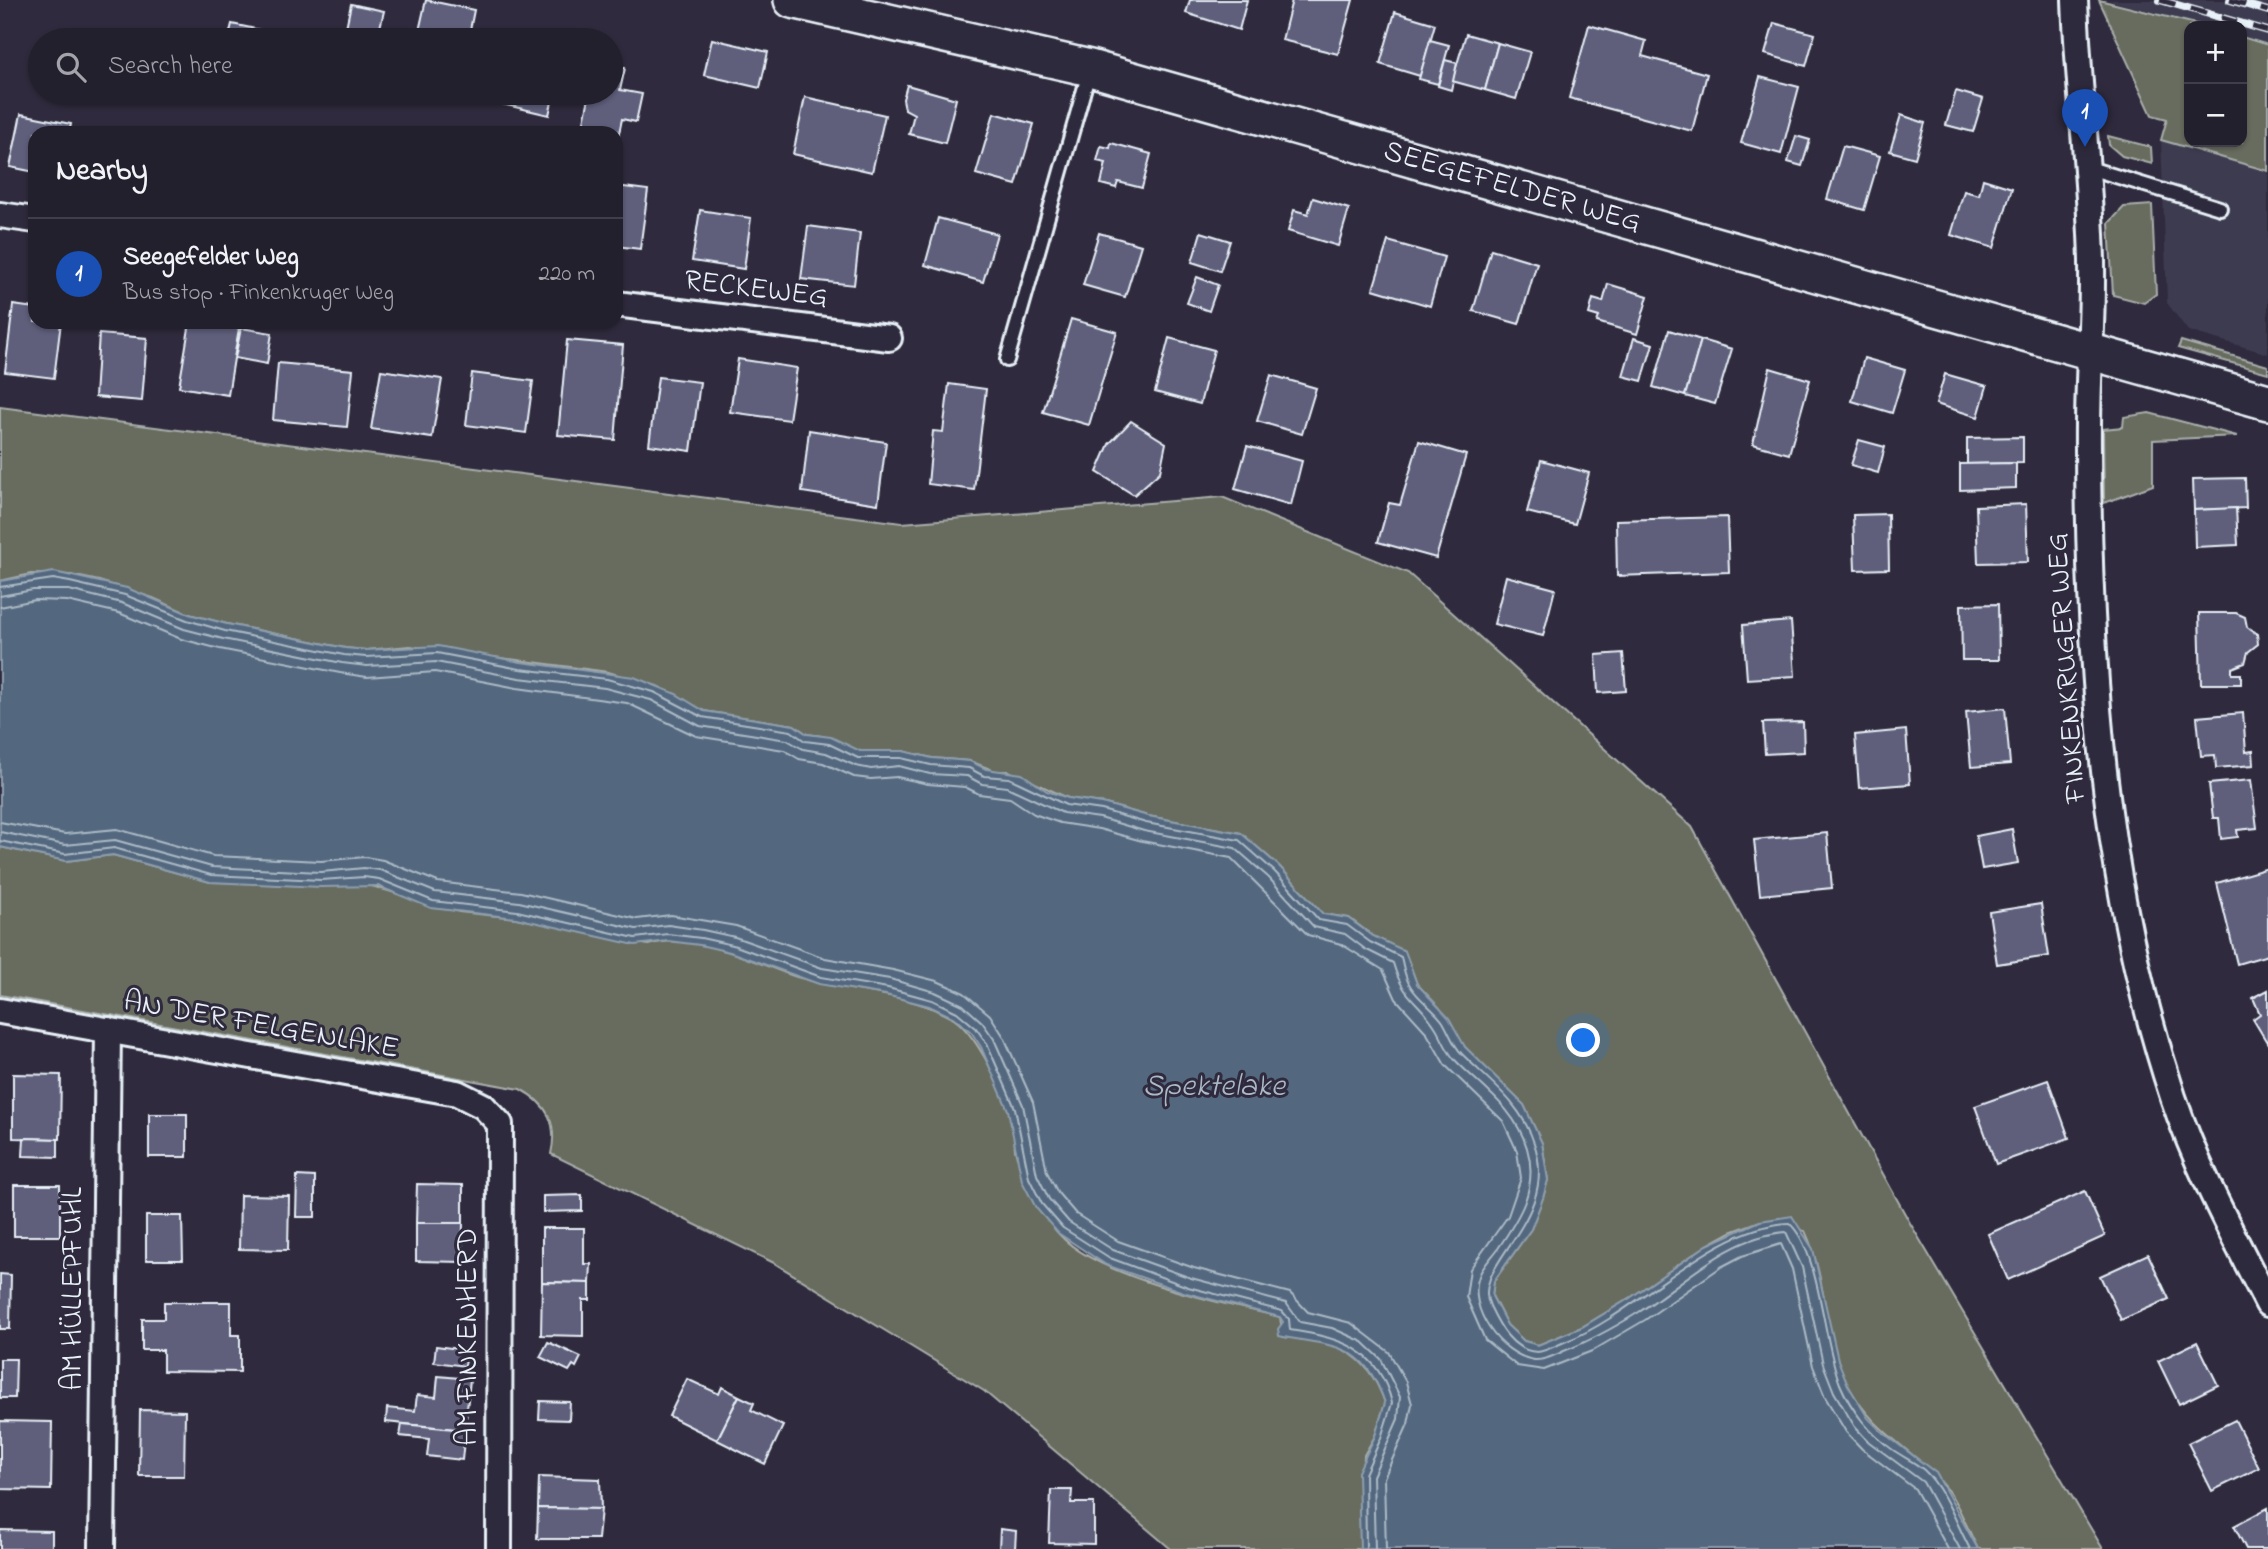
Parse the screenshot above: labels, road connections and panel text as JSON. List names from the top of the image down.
{
  "streets": {
    "street": [
      "SEEGEFELDER WEG",
      "RECKEWEG",
      "FINKENKRUGER WEG",
      "AN DER FELGENLAKE",
      "AM HÜLLEPFUHL",
      "AM FINKENHERD"
    ]
  },
  "crossings": [
    ["SEEGEFELDER WEG", "FINKENKRUGER WEG"],
    ["AN DER FELGENLAKE", "AM HÜLLEPFUHL"],
    ["AN DER FELGENLAKE", "AM FINKENHERD"]
  ],
  "water": ["Spektelake"],
  "page": {
    "map_buttons": ["+", "−"],
    "search": "Search here",
    "pins": "1",
    "heading": "Nearby",
    "list": [
      {
        "mark": "1",
        "name": "Seegefelder Weg",
        "note": "Bus stop · Finkenkruger Weg",
        "value": "220 m"
      }
    ]
  }
}
